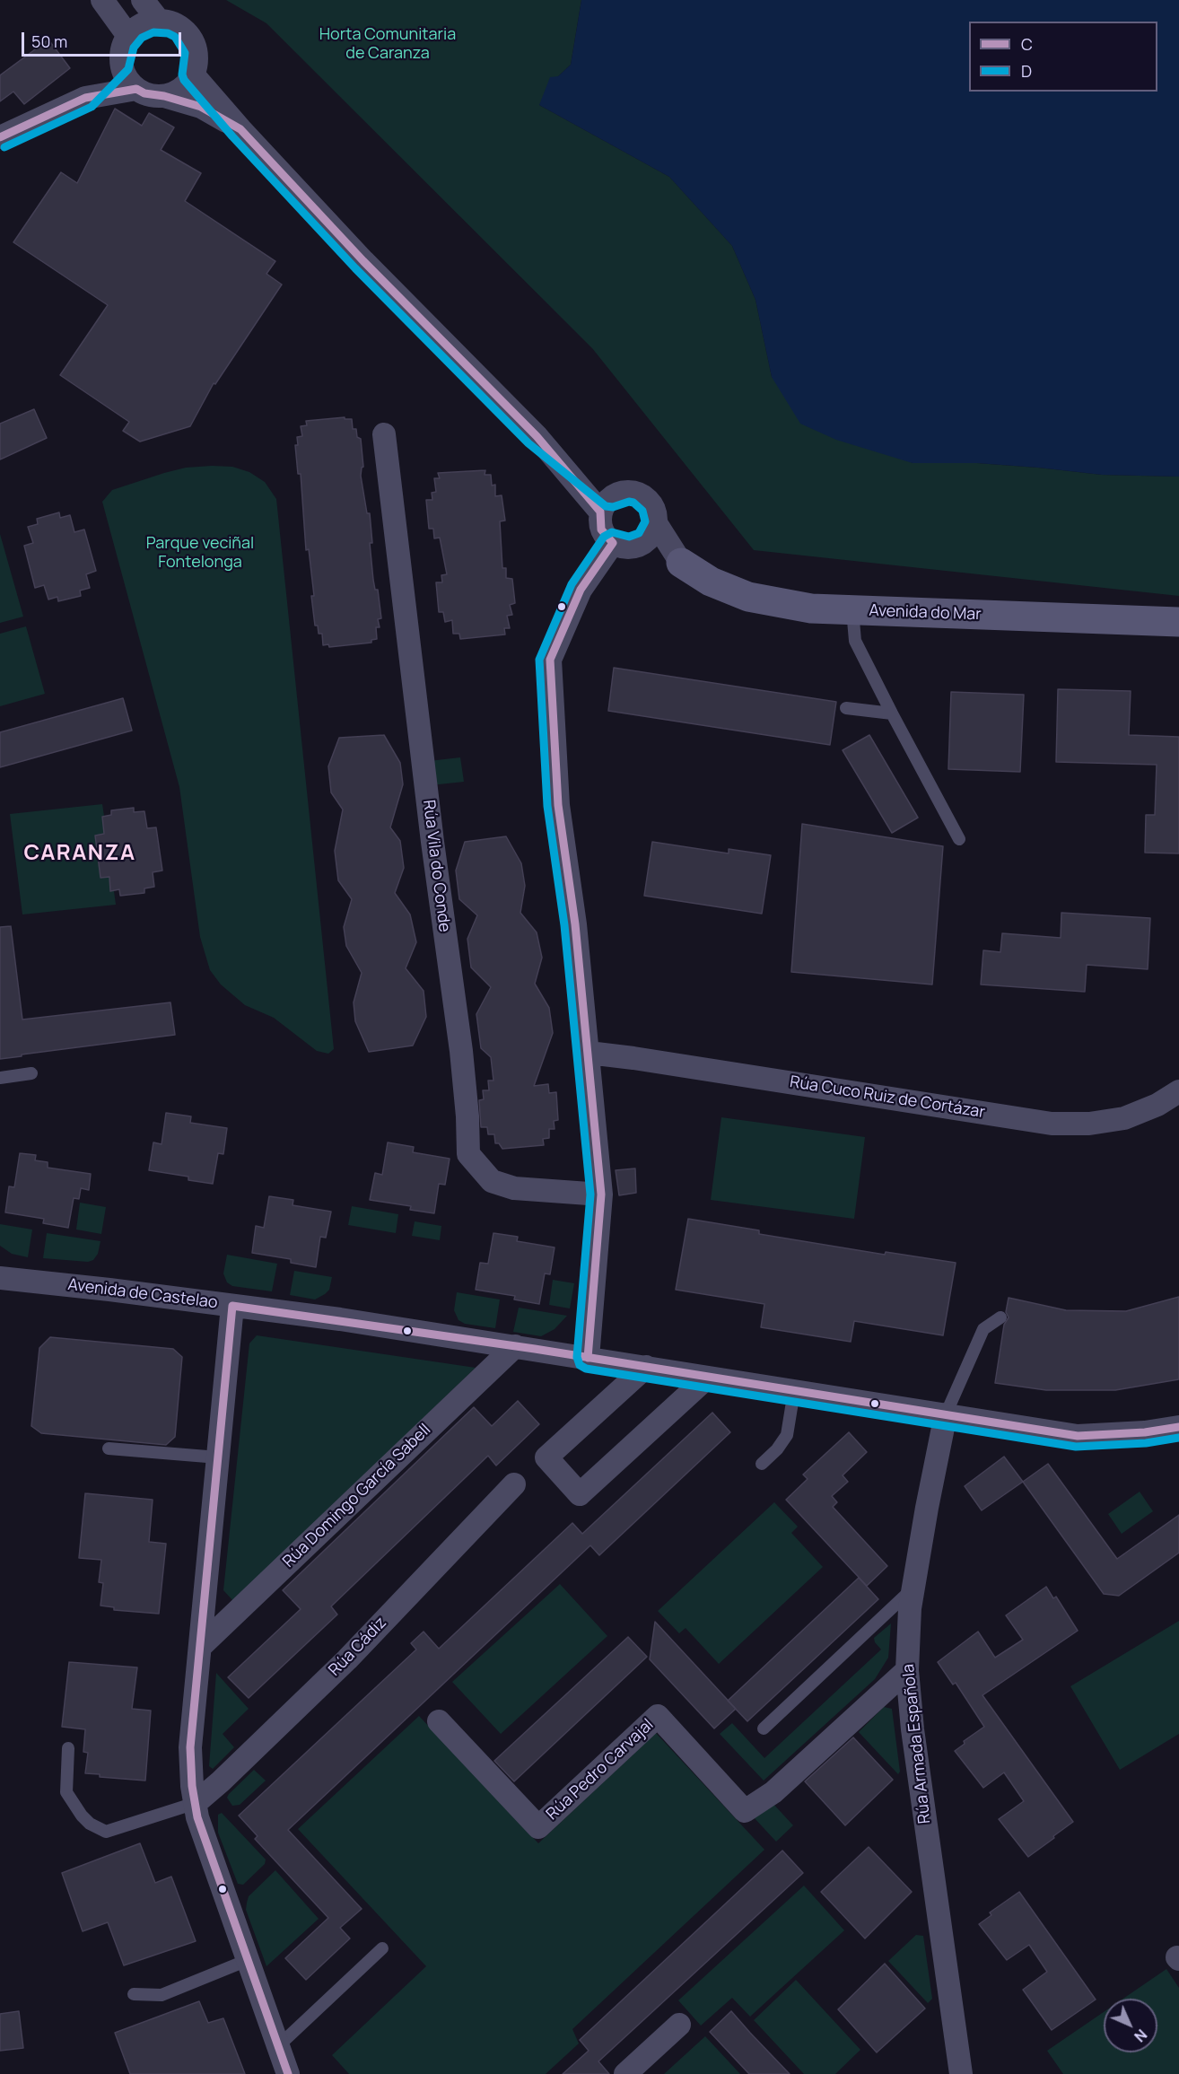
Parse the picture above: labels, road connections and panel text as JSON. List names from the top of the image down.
{
  "streets": {
    "street": [
      "Avenida do Mar",
      "Rúa Vila do Conde",
      "Rúa Cuco Ruiz de Cortázar",
      "Avenida de Castelao",
      "Rúa Domingo García Sabell",
      "Rúa Cádiz",
      "Rúa Armada Española",
      "Rúa Pedro Carvajal"
    ]
  },
  "crossings": [
    ["Avenida de Castelao", "Rúa Domingo García Sabell"],
    ["Avenida de Castelao", "Rúa Armada Española"],
    ["Rúa Armada Española", "Rúa Pedro Carvajal"]
  ],
  "districts": ["CARANZA"],
  "parks": ["Horta Comunitaria de Caranza", "Parque veciñal Fontelonga"],
  "lines": ["transit line D", "transit line C"],
  "legend": ["C", "D"],
  "scale_bar": "50 m",
  "north": "bottom right"
}
